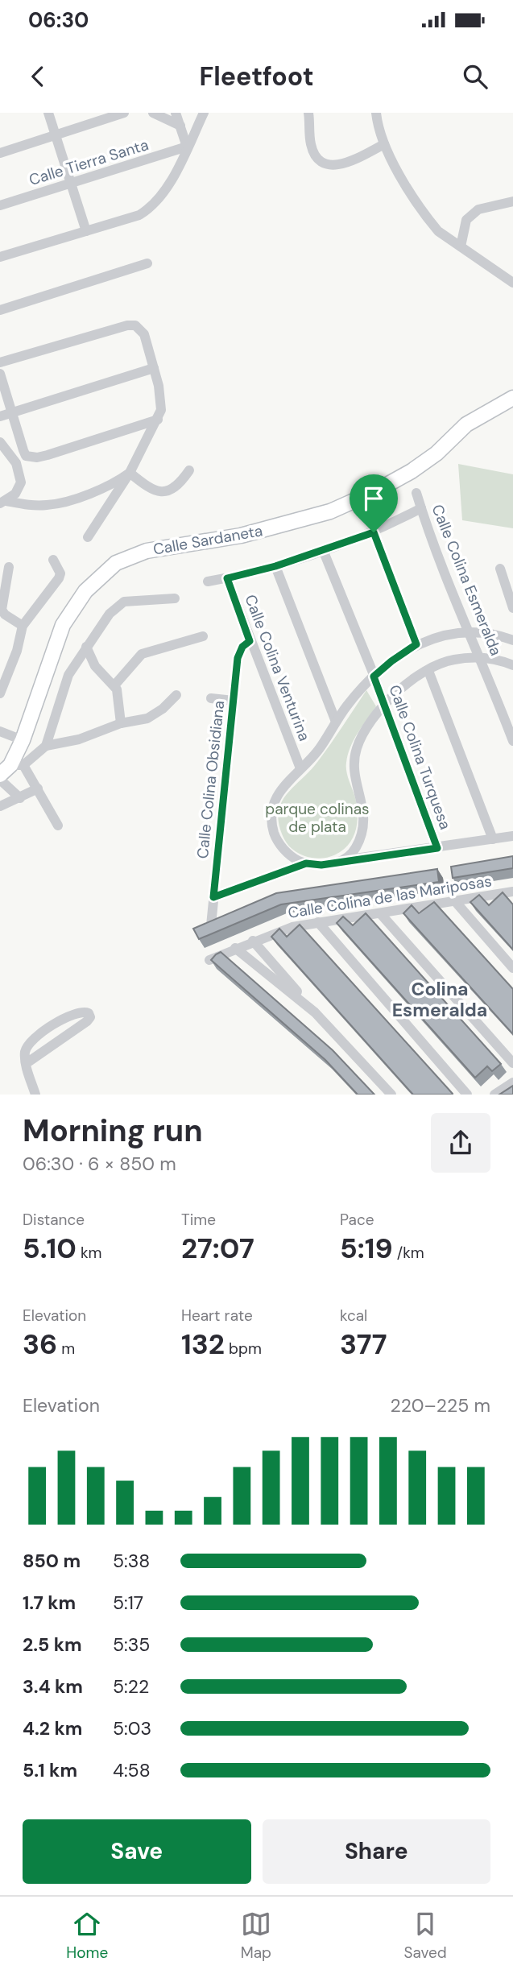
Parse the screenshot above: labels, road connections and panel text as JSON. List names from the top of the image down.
{
  "streets": {
    "street": [
      "Calle Tierra Santa",
      "Calle Sardaneta",
      "Calle Colina Esmeralda",
      "Calle Colina Venturina",
      "Calle Colina Turquesa",
      "Calle Colina Obsidiana",
      "Calle Colina de las Mariposas"
    ]
  },
  "crossings": [
    ["Calle Colina Venturina", "Calle Colina Obsidiana"]
  ],
  "districts": ["Colina Esmeralda"],
  "parks": ["parque colinas de plata"],
  "page": {
    "status": "06:30",
    "header": "Fleetfoot",
    "heading": ["Morning run", "06:30 · 6 × 850 m"],
    "stats": [
      ["Distance", "5.10 km"],
      ["Time", "27:07"],
      ["Pace", "5:19 /km"],
      ["Elevation", "36 m"],
      ["Heart rate", "132 bpm"],
      ["kcal", "377"]
    ],
    "chart": ["Elevation", "220–225 m"],
    "list": [
      {
        "name": "850 m",
        "note": "5:38"
      },
      {
        "name": "1.7 km",
        "note": "5:17"
      },
      {
        "name": "2.5 km",
        "note": "5:35"
      },
      {
        "name": "3.4 km",
        "note": "5:22"
      },
      {
        "name": "4.2 km",
        "note": "5:03"
      },
      {
        "name": "5.1 km",
        "note": "4:58"
      }
    ],
    "buttons": ["Save", "Share"],
    "tabs": ["Home", "Map", "Saved"]
  }
}
